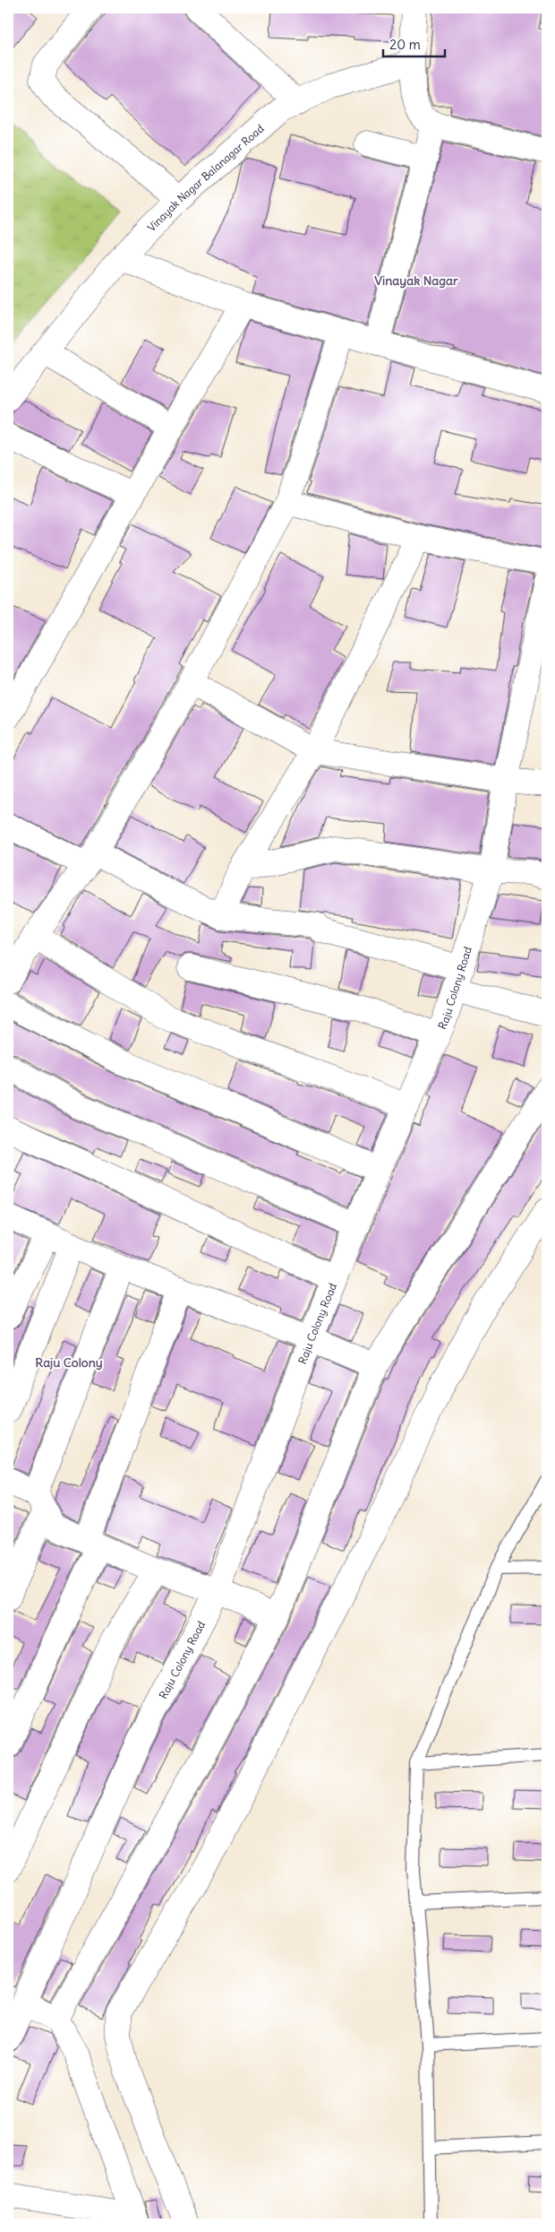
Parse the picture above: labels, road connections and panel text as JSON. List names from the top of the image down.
{
  "streets": {
    "street": ["Vinayak Nagar Balanagar Road", "Raju Colony Road"]
  },
  "districts": ["Vinayak Nagar", "Raju Colony"],
  "scale_bar": "20 m"
}
